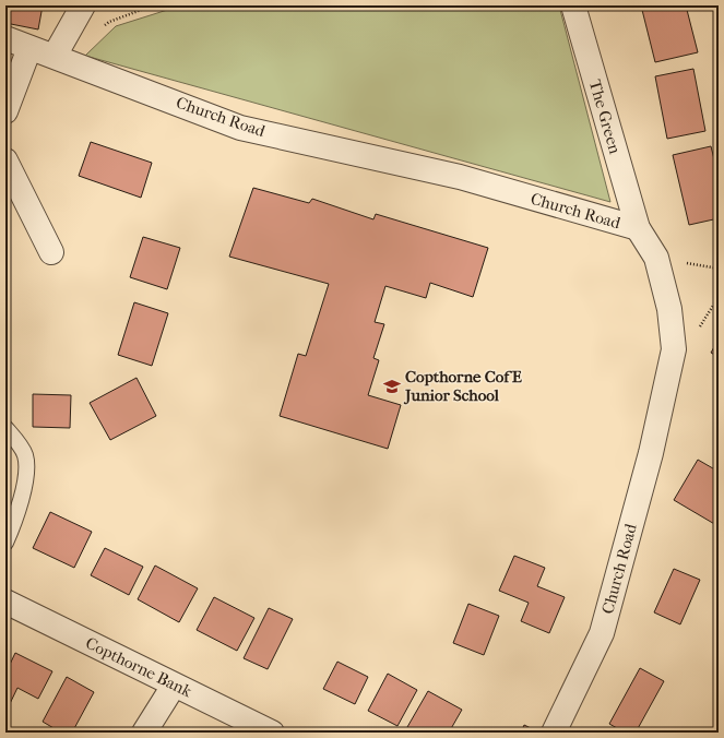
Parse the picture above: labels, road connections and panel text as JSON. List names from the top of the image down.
{
  "streets": {
    "street": ["Church Road", "The Green", "Copthorne Bank"]
  },
  "crossings": [
    ["Church Road", "The Green"]
  ],
  "places": {
    "school or university": ["Copthorne CofE Junior School"]
  }
}
